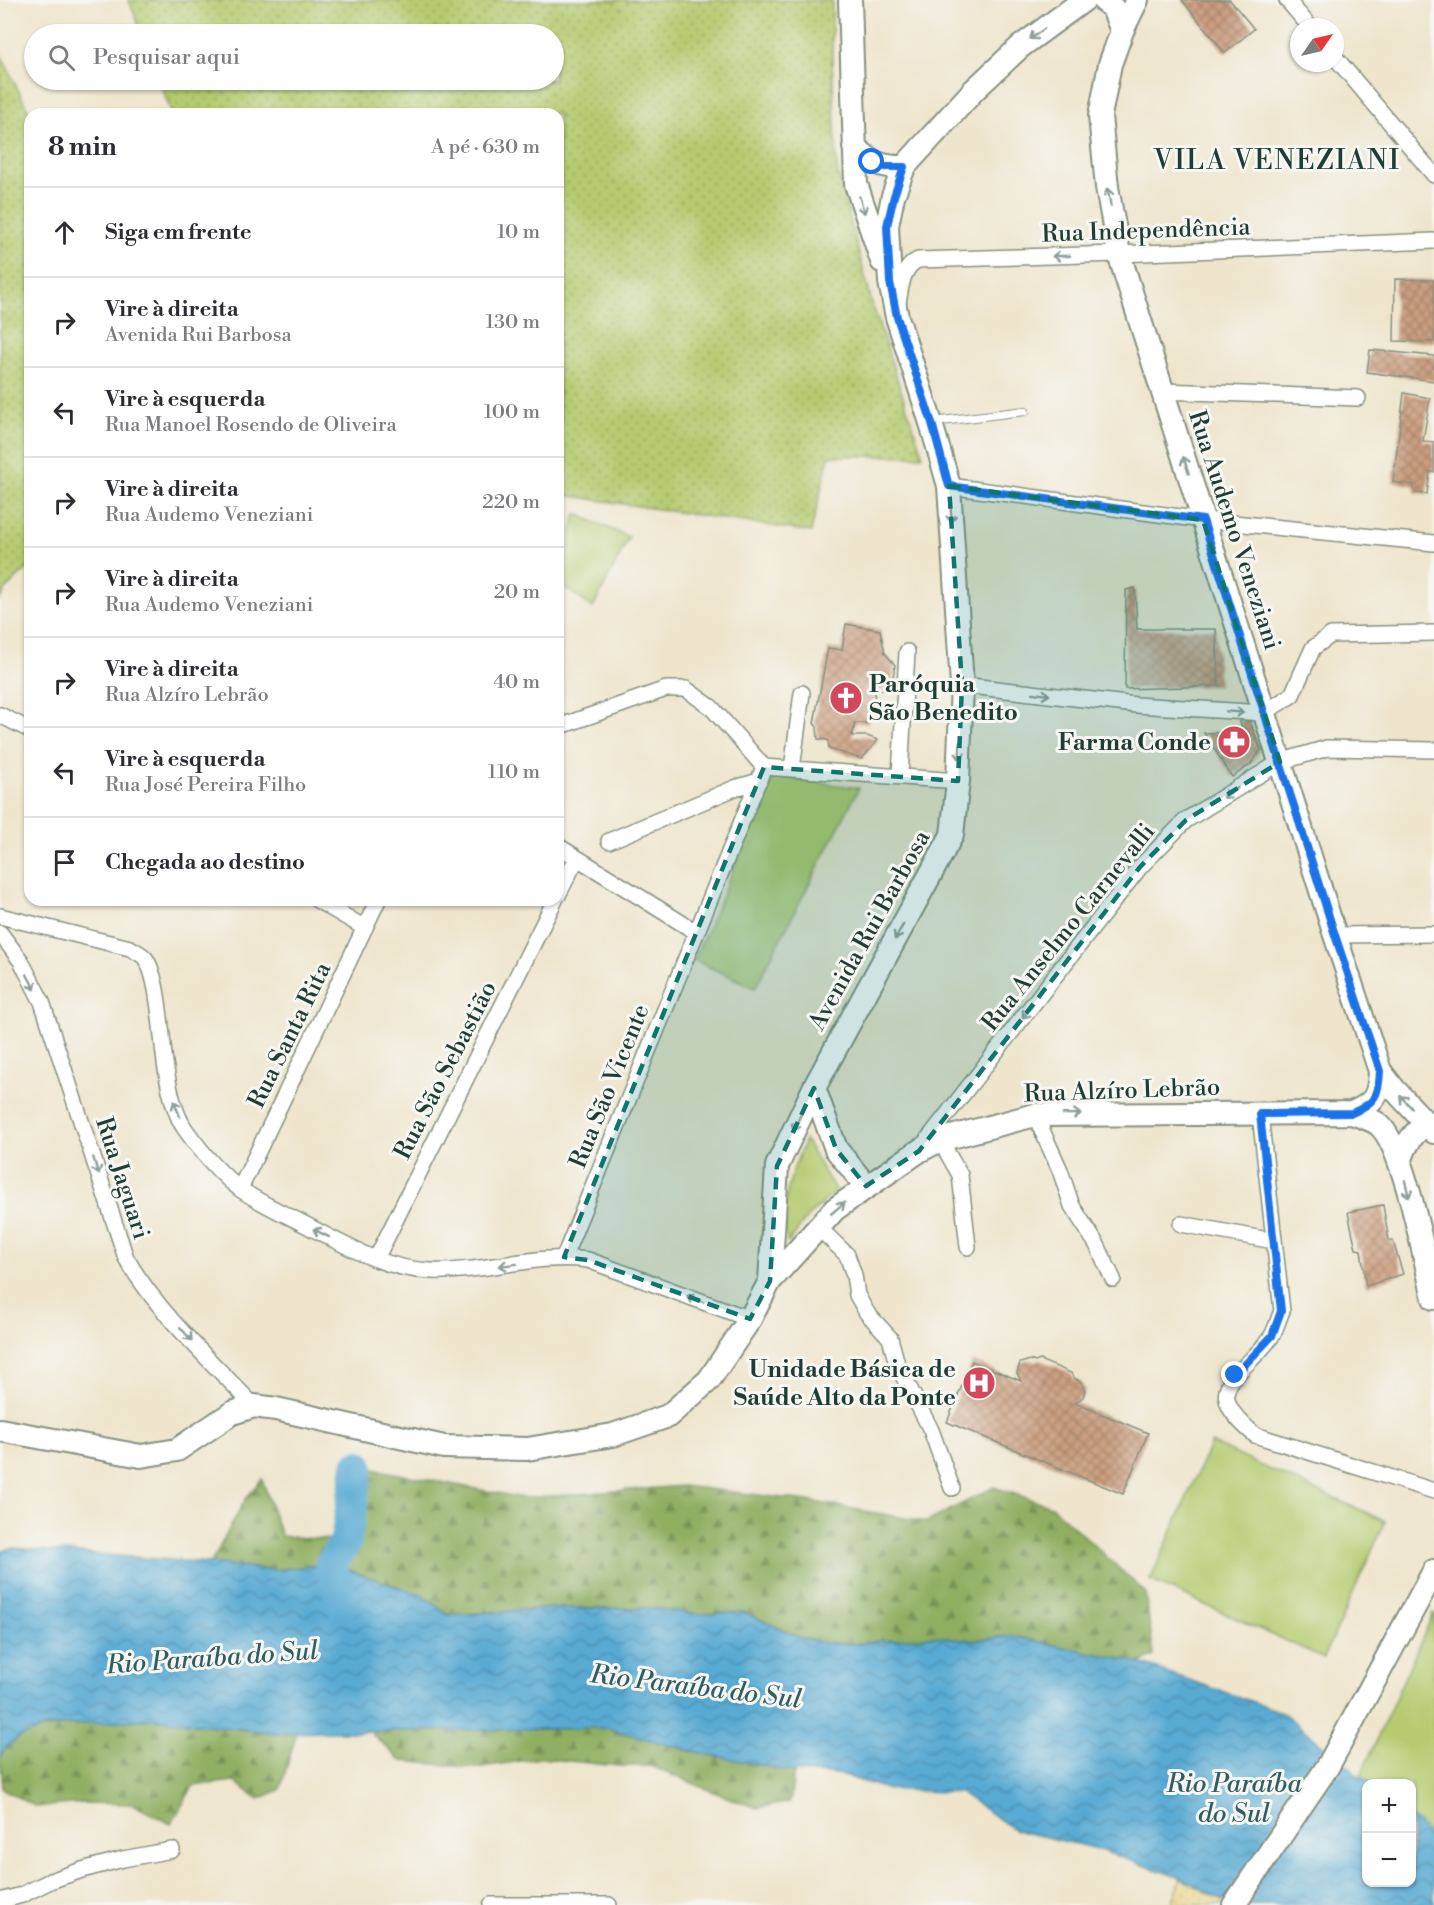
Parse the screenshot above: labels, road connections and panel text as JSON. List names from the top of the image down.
{
  "streets": {
    "main road": ["Rua Audemo Veneziani", "Avenida Rui Barbosa", "Rua Alzíro Lebrão"],
    "street": [
      "Rua Independência",
      "Rua Anselmo Carnevalli",
      "Rua Santa Rita",
      "Rua São Sebastião",
      "Rua São Vicente",
      "Rua Jaguari"
    ]
  },
  "crossings": [
    ["Rua Independência", "Rua Audemo Veneziani"],
    ["Rua Independência", "Avenida Rui Barbosa"],
    ["Rua Audemo Veneziani", "Rua Anselmo Carnevalli"],
    ["Rua Audemo Veneziani", "Rua Alzíro Lebrão"],
    ["Rua Anselmo Carnevalli", "Rua Alzíro Lebrão"],
    ["Avenida Rui Barbosa", "Rua Alzíro Lebrão"],
    ["Avenida Rui Barbosa", "Rua Jaguari"]
  ],
  "one_way": [
    "Rua Independência",
    "Rua Anselmo Carnevalli",
    "Avenida Rui Barbosa",
    "Rua Alzíro Lebrão",
    "Rua Jaguari"
  ],
  "districts": ["VILA VENEZIANI"],
  "water": ["Rio Paraíba do Sul"],
  "places": {
    "church": ["Paróquia São Benedito"],
    "pharmacy": ["Farma Conde"],
    "hospital": ["Unidade Básica de Saúde Alto da Ponte"]
  },
  "north": "top right",
  "page": {
    "search": "Pesquisar aqui",
    "heading": ["8 min", "A pé · 630 m"],
    "list": [
      ["Siga em frente", "10 m"],
      ["Vire à direita", "Avenida Rui Barbosa", "130 m"],
      ["Vire à esquerda", "Rua Manoel Rosendo de Oliveira", "100 m"],
      ["Vire à direita", "Rua Audemo Veneziani", "220 m"],
      ["Vire à direita", "Rua Audemo Veneziani", "20 m"],
      ["Vire à direita", "Rua Alzíro Lebrão", "40 m"],
      ["Vire à esquerda", "Rua José Pereira Filho", "110 m"],
      "Chegada ao destino"
    ],
    "map_buttons": ["+", "−"]
  }
}
